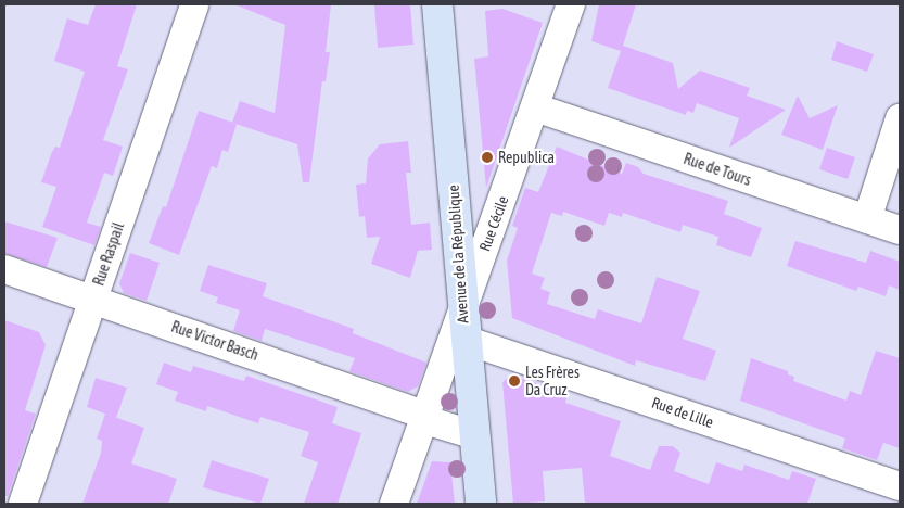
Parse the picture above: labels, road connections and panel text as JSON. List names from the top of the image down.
{
  "streets": {
    "main road": ["Avenue de la République"],
    "street": [
      "Rue de Tours",
      "Rue Cécile",
      "Rue Raspail",
      "Rue Victor Basch",
      "Rue de Lille"
    ]
  },
  "crossings": [
    ["Rue de Tours", "Rue Cécile"],
    ["Rue Cécile", "Avenue de la République"],
    ["Rue Cécile", "Rue Victor Basch"],
    ["Rue Cécile", "Rue de Lille"],
    ["Rue Raspail", "Rue Victor Basch"],
    ["Avenue de la République", "Rue Victor Basch"],
    ["Avenue de la République", "Rue de Lille"]
  ],
  "places": ["Republica", "Les Frères Da Cruz"]
}
